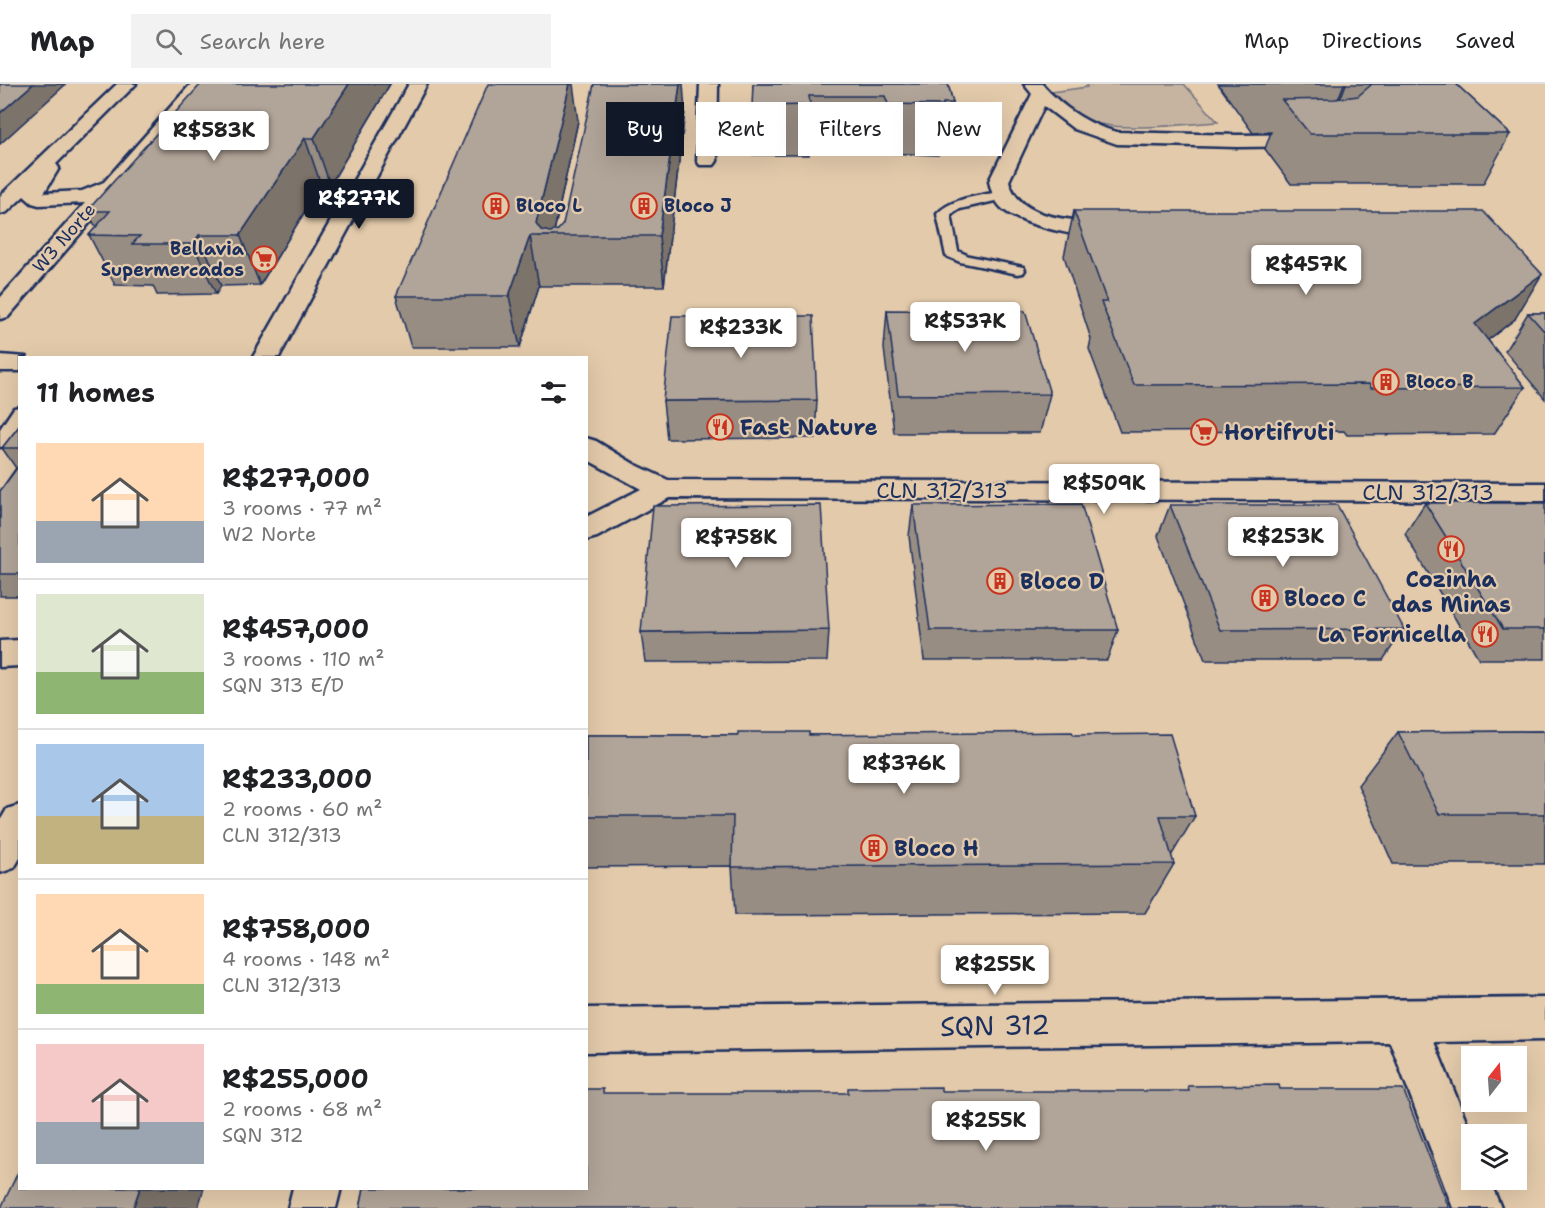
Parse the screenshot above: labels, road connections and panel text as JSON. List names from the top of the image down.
{
  "streets": {
    "street": ["W3 Norte", "CLN 312/313", "SQN 312"]
  },
  "places": {
    "building": [
      "Bloco L",
      "Bloco J",
      "Bloco B",
      "Bloco D",
      "Bloco C",
      "Bloco H"
    ],
    "supermarket": ["Bellavia Supermercados", "Hortifruti"],
    "restaurant": ["Fast Nature", "Cozinha das Minas", "La Fornicella"]
  },
  "north": "top",
  "page": {
    "header": "Map",
    "search": "Search here",
    "nav": ["Map", "Directions", "Saved"],
    "chip": [
      "Buy",
      "Rent",
      "Filters",
      "New"
    ],
    "price": [
      "R$583K",
      "R$277K",
      "R$457K",
      "R$537K",
      "R$233K",
      "R$509K",
      "R$253K",
      "R$758K",
      "R$376K",
      "R$255K",
      "R$255K"
    ],
    "heading": "11 homes",
    "list": [
      {
        "name": "R$277,000",
        "note": "3 rooms · 77 m² · W2 Norte"
      },
      {
        "name": "R$457,000",
        "note": "3 rooms · 110 m² · SQN 313 E/D"
      },
      {
        "name": "R$233,000",
        "note": "2 rooms · 60 m² · CLN 312/313"
      },
      {
        "name": "R$758,000",
        "note": "4 rooms · 148 m² · CLN 312/313"
      },
      {
        "name": "R$255,000",
        "note": "2 rooms · 68 m² · SQN 312"
      }
    ]
  }
}
